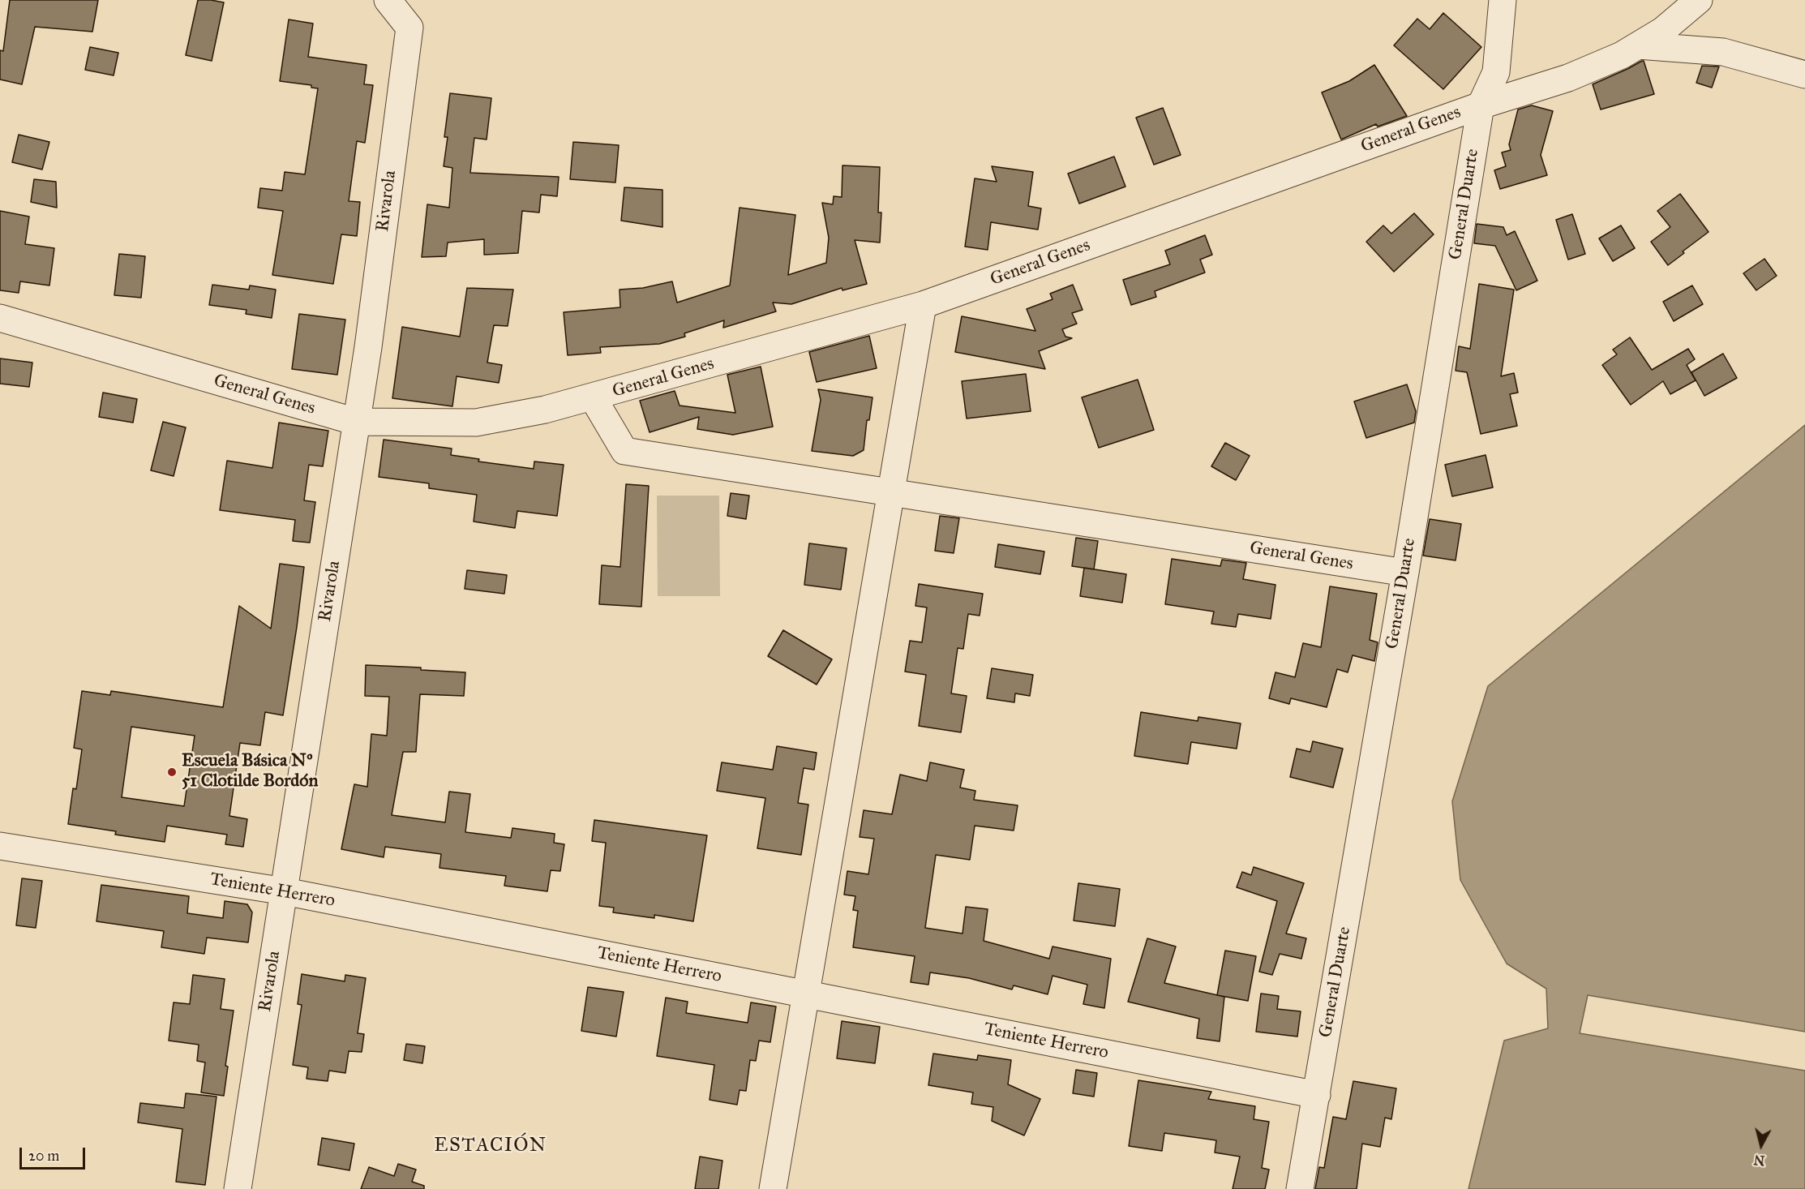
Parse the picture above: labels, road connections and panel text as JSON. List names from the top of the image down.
{
  "streets": {
    "street": [
      "General Genes",
      "Rivarola",
      "General Duarte",
      "Teniente Herrero"
    ]
  },
  "crossings": [
    ["General Genes", "Rivarola"],
    ["General Genes", "General Duarte"],
    ["Rivarola", "Teniente Herrero"],
    ["General Duarte", "Teniente Herrero"]
  ],
  "districts": ["ESTACIÓN"],
  "places": ["Escuela Básica Nº 51 Clotilde Bordón"],
  "scale_bar": "20 m",
  "north": "bottom"
}
